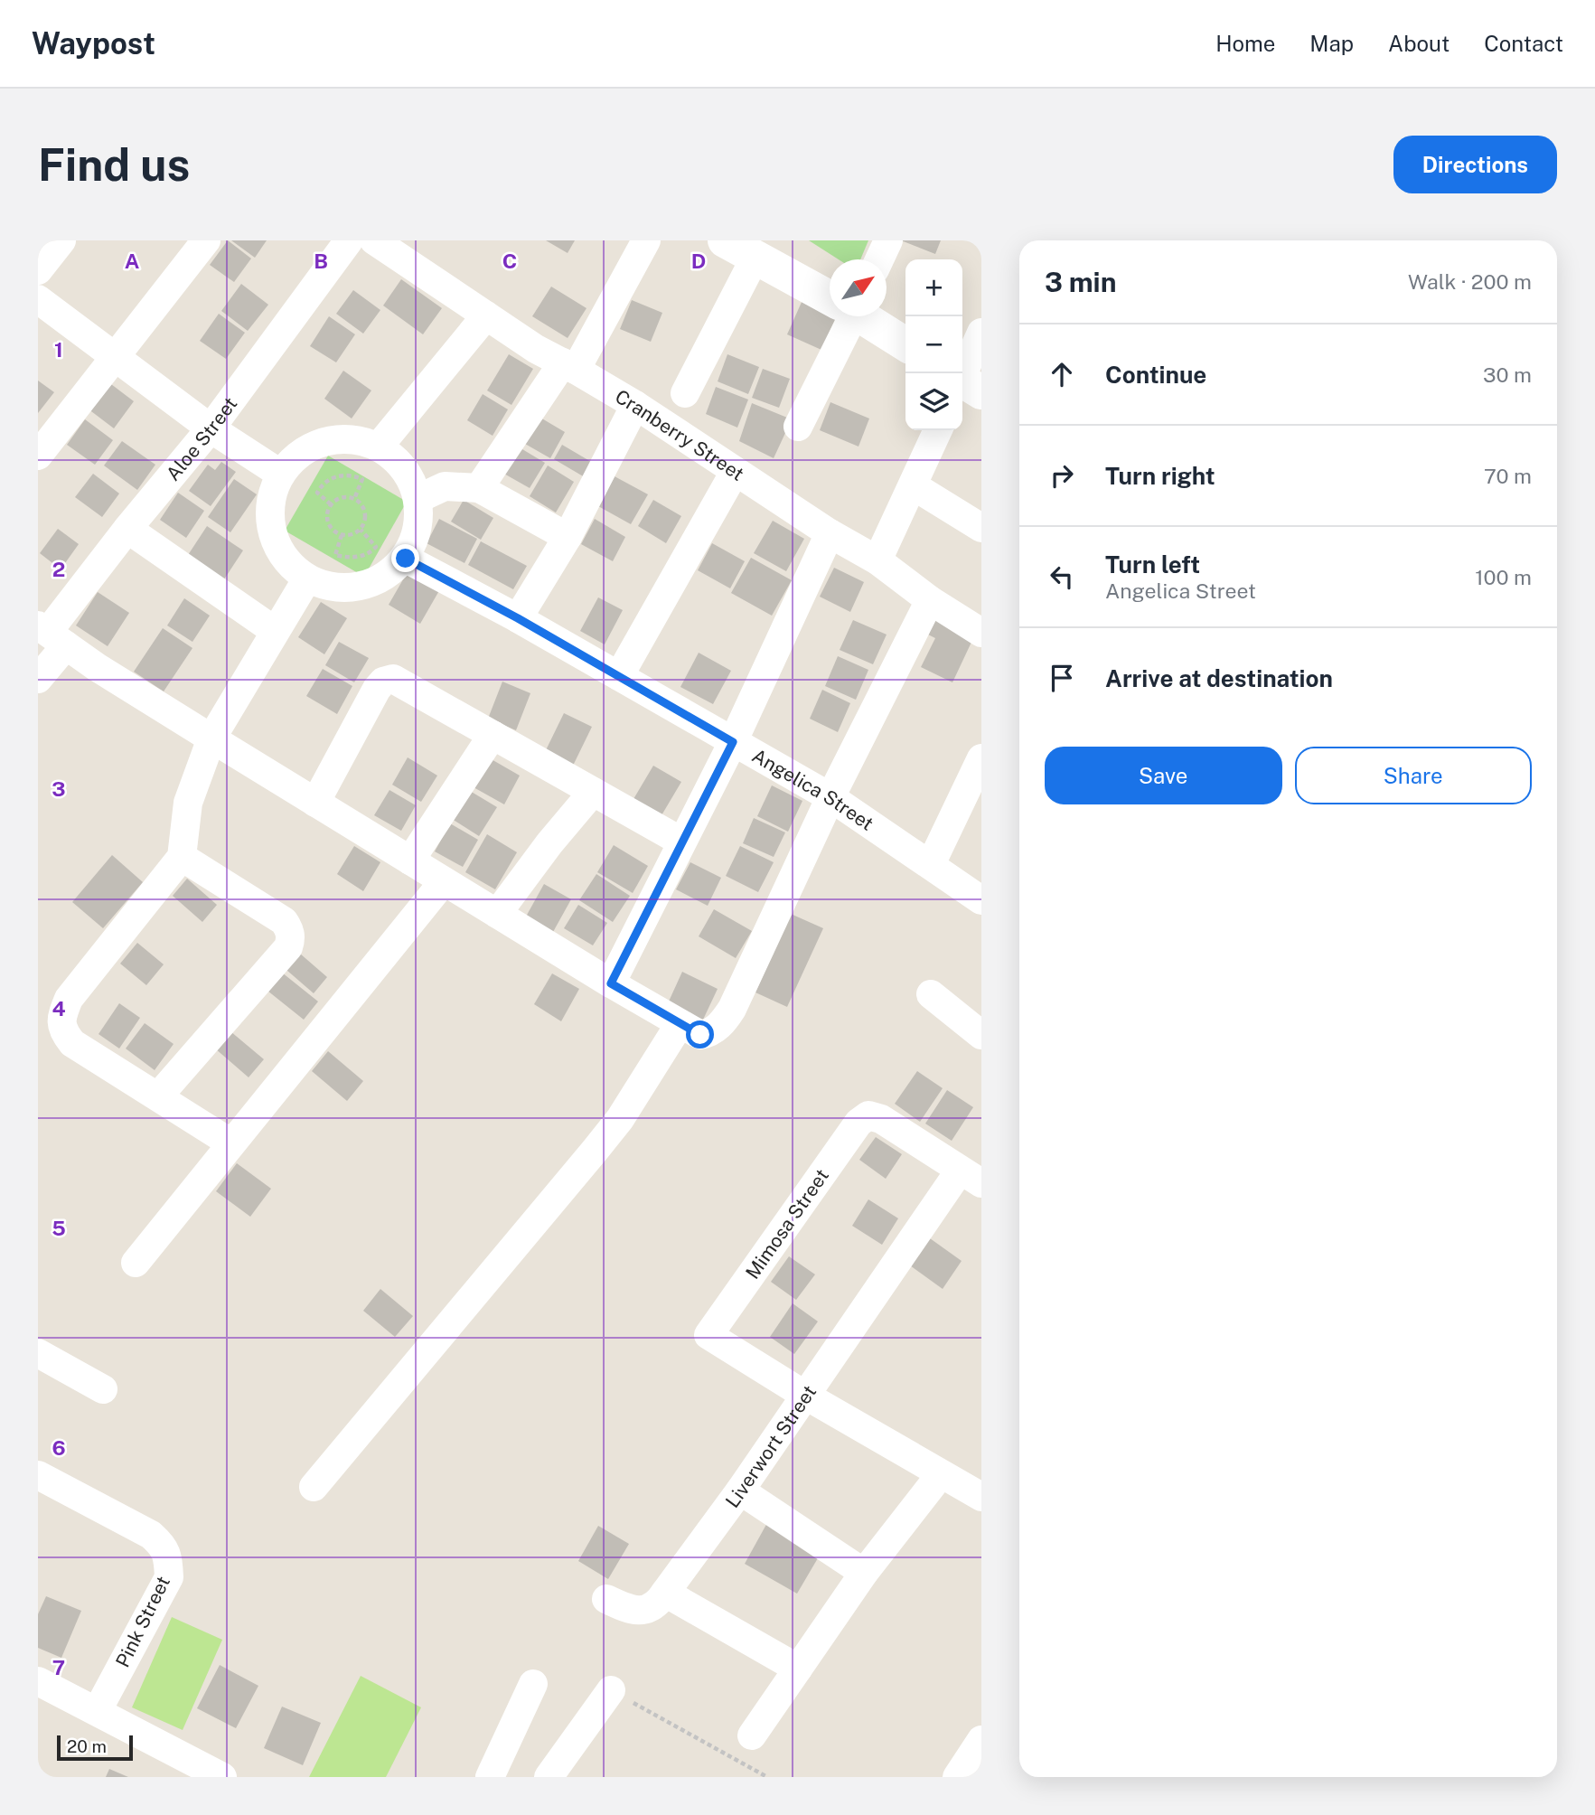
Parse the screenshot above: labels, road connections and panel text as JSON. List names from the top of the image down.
{
  "streets": {
    "street": [
      "Cranberry Street",
      "Aloe Street",
      "Angelica Street",
      "Mimosa Street",
      "Liverwort Street",
      "Pink Street"
    ]
  },
  "crossings": [
    ["Mimosa Street", "Liverwort Street"]
  ],
  "scale_bar": "20 m",
  "north": "top right",
  "page": {
    "header": "Waypost",
    "nav": [
      "Home",
      "Map",
      "About",
      "Contact"
    ],
    "buttons": [
      "Directions",
      ["Save", "Share"]
    ],
    "title": "Find us",
    "heading": ["3 min", "Walk · 200 m"],
    "map_buttons": ["+", "−"],
    "list": [
      ["Continue", "30 m"],
      ["Turn right", "70 m"],
      ["Turn left", "Angelica Street", "100 m"],
      "Arrive at destination"
    ],
    "scale": "20 m"
  },
  "grid": {
    "columns": [
      "A",
      "B",
      "C",
      "D"
    ],
    "rows": [
      "1",
      "2",
      "3",
      "4",
      "5",
      "6",
      "7"
    ]
  }
}
